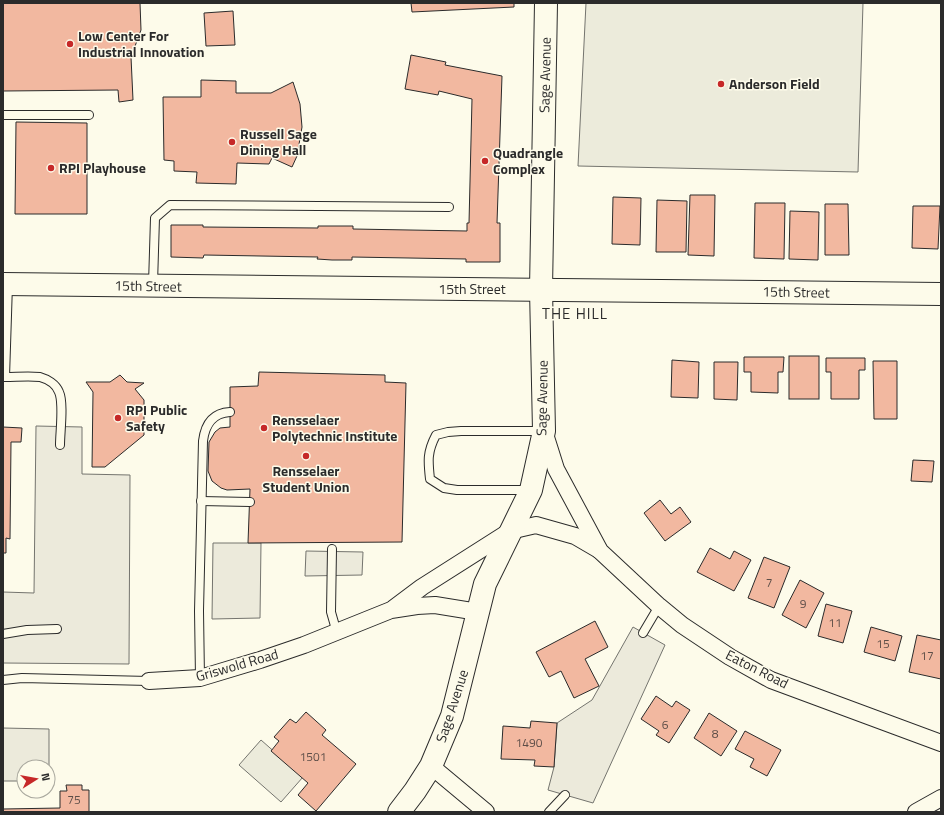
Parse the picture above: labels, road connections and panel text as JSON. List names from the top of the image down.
{
  "streets": {
    "street": [
      "Sage Avenue",
      "15th Street",
      "Griswold Road",
      "Eaton Road"
    ]
  },
  "crossings": [
    ["Sage Avenue", "15th Street"],
    ["Sage Avenue", "Griswold Road"],
    ["Sage Avenue", "Eaton Road"],
    ["Griswold Road", "Eaton Road"]
  ],
  "districts": ["THE HILL"],
  "places": [
    "Low Center For Industrial Innovation",
    "Anderson Field",
    "Russell Sage Dining Hall",
    "Quadrangle Complex",
    "RPI Playhouse",
    "RPI Public Safety",
    "Rensselaer Polytechnic Institute",
    "Rensselaer Student Union"
  ],
  "house_numbers": [
    "7",
    "9",
    "11",
    "15",
    "17",
    "6",
    "8",
    "1490",
    "1501",
    "75"
  ],
  "north": "right"
}
